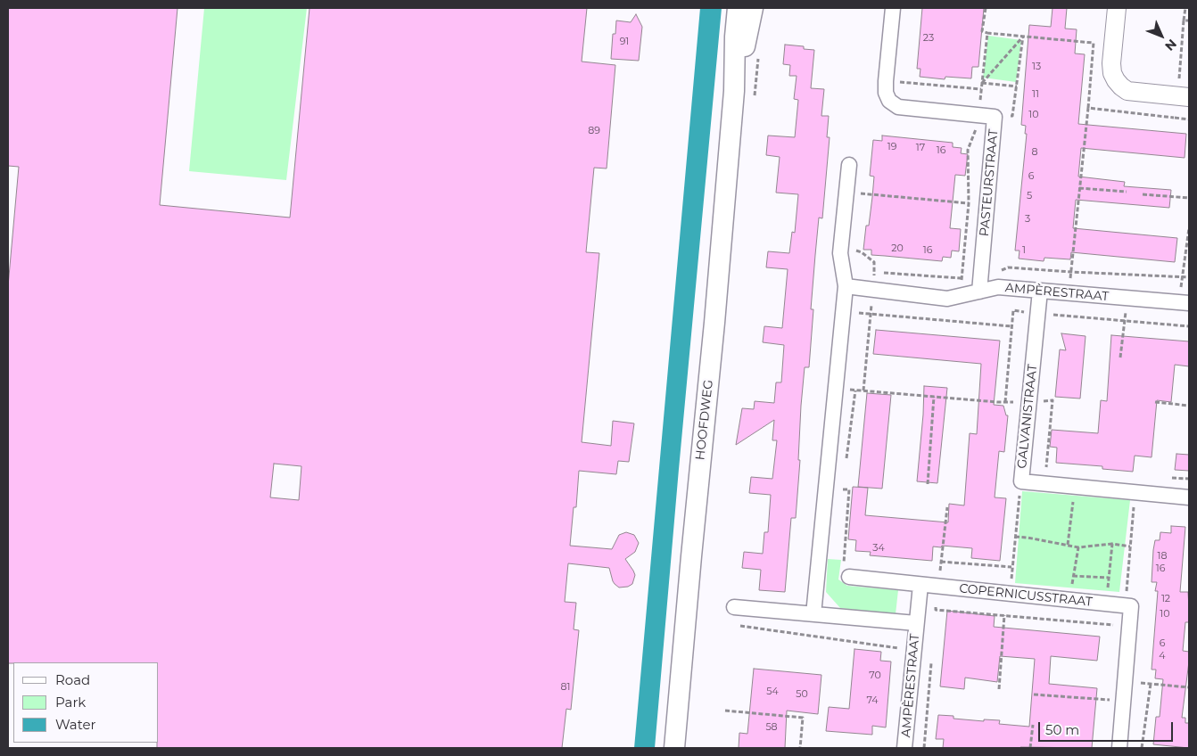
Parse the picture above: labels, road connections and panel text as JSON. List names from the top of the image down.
{
  "streets": {
    "main road": ["HOOFDWEG"],
    "street": [
      "PASTEURSTRAAT",
      "AMPÈRESTRAAT",
      "GALVANISTRAAT",
      "COPERNICUSSTRAAT"
    ]
  },
  "crossings": [
    ["PASTEURSTRAAT", "AMPÈRESTRAAT"],
    ["AMPÈRESTRAAT", "GALVANISTRAAT"],
    ["AMPÈRESTRAAT", "COPERNICUSSTRAAT"]
  ],
  "house_numbers": [
    "23",
    "91",
    "13",
    "11",
    "10",
    "89",
    "19",
    "17",
    "16",
    "8",
    "6",
    "5",
    "3",
    "20",
    "16",
    "1",
    "34",
    "18",
    "16",
    "12",
    "10",
    "6",
    "4",
    "70",
    "81",
    "54",
    "50",
    "74",
    "58"
  ],
  "legend": ["Road", "Park", "Water"],
  "scale_bar": "50 m",
  "north": "bottom right"
}
